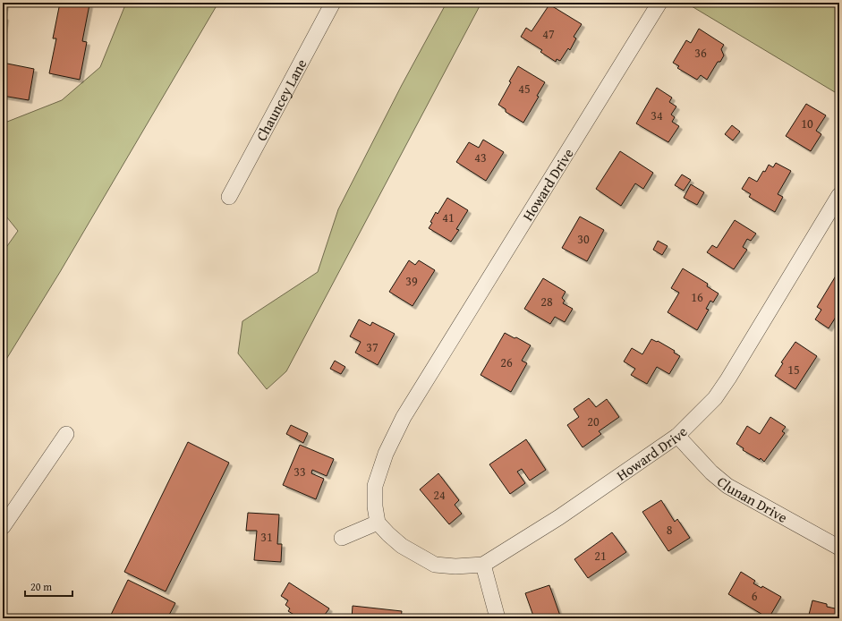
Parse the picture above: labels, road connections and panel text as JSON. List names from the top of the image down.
{
  "streets": {
    "street": ["Chauncey Lane", "Howard Drive", "Clunan Drive"]
  },
  "crossings": [
    ["Howard Drive", "Clunan Drive"]
  ],
  "house_numbers": [
    "47",
    "36",
    "45",
    "34",
    "10",
    "43",
    "41",
    "30",
    "39",
    "16",
    "28",
    "37",
    "26",
    "15",
    "20",
    "33",
    "24",
    "8",
    "31",
    "21",
    "6"
  ],
  "scale_bar": "20 m"
}
